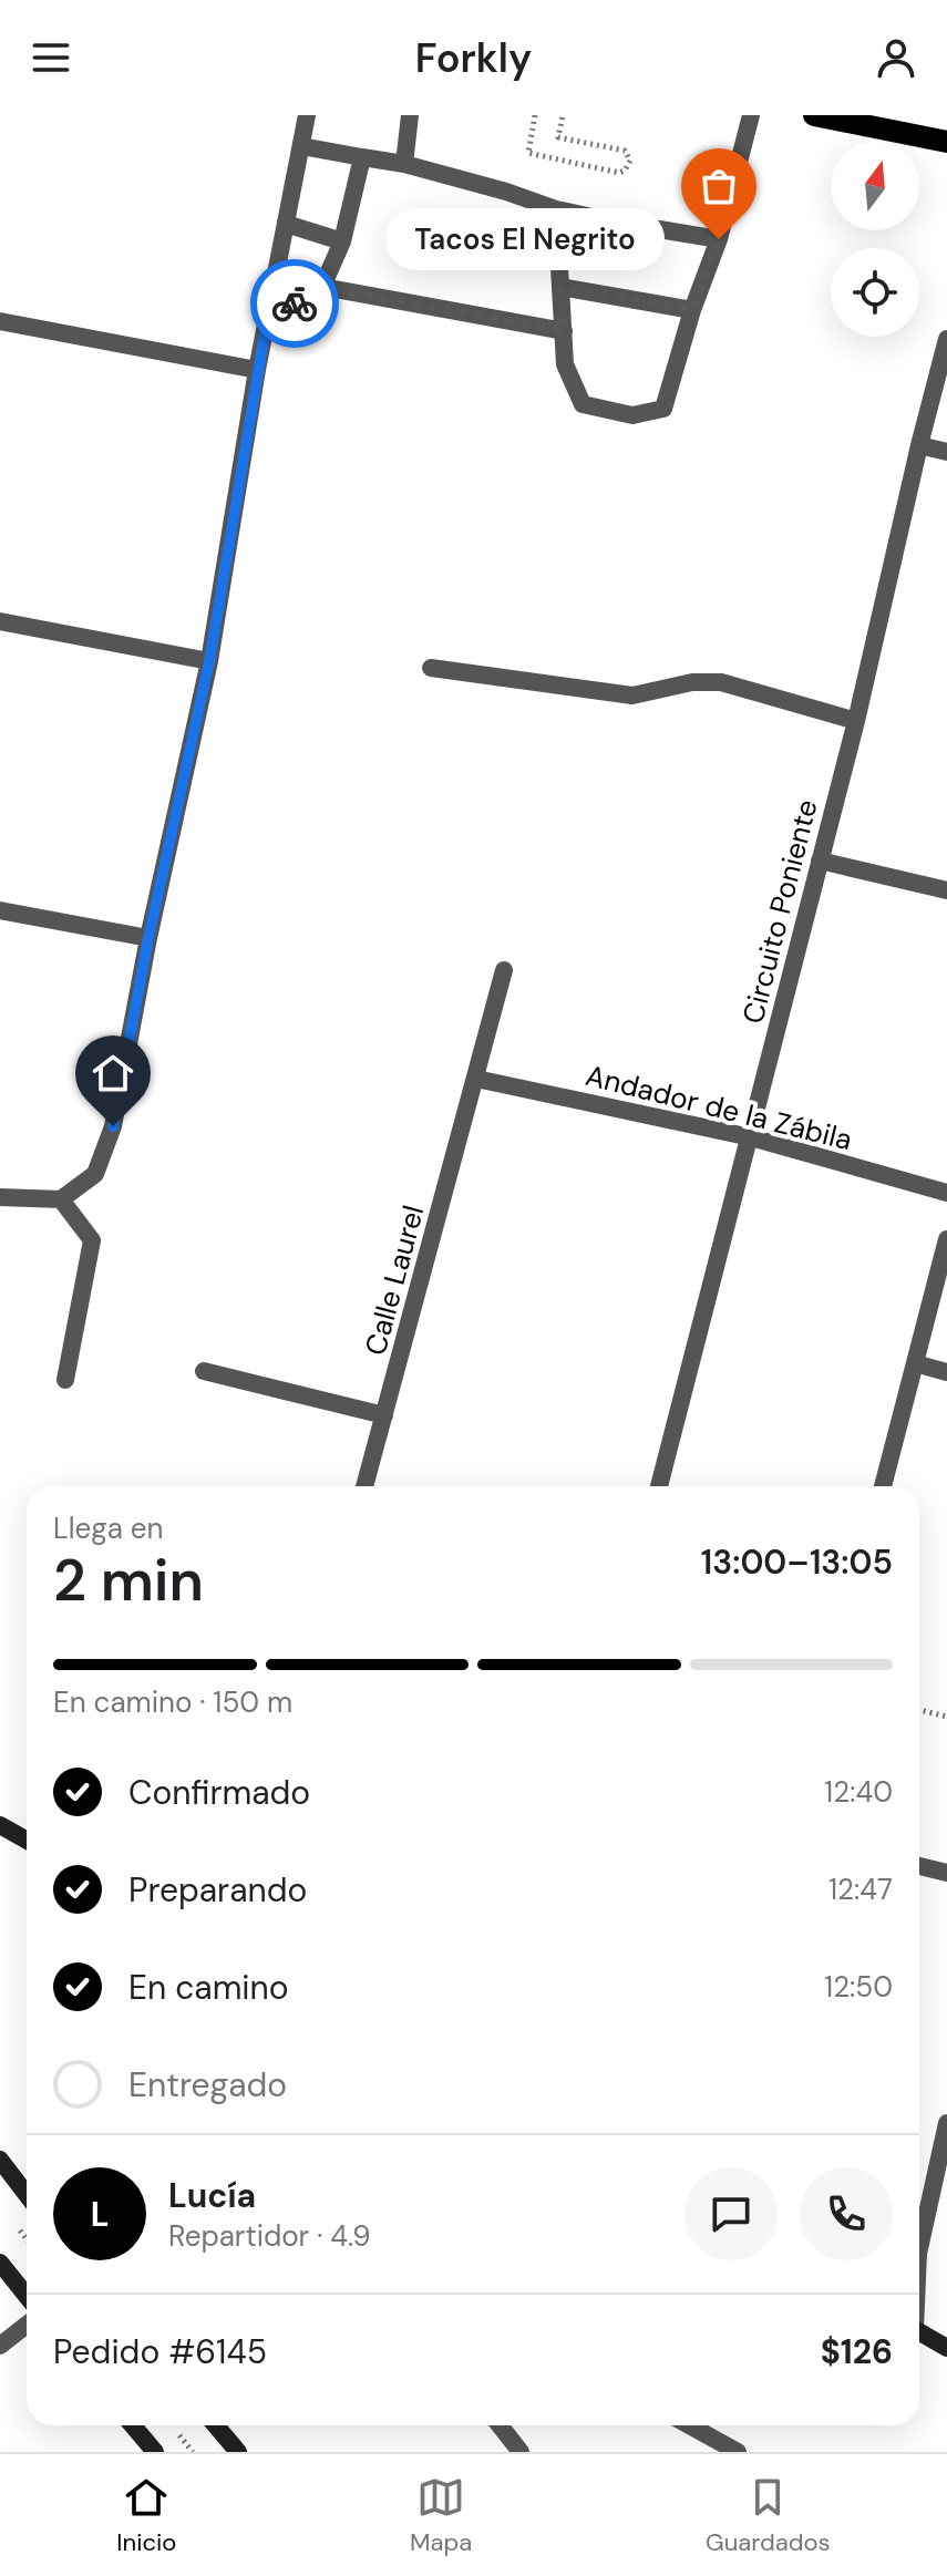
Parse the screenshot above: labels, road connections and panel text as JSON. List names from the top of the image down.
{
  "streets": {
    "street": ["Circuito Poniente", "Andador de la Zábila", "Calle Laurel"]
  },
  "crossings": [
    ["Circuito Poniente", "Andador de la Zábila"],
    ["Andador de la Zábila", "Calle Laurel"]
  ],
  "places": ["Tacos El Negrito"],
  "north": "top",
  "page": {
    "header": "Forkly",
    "bubble": "Tacos El Negrito",
    "heading": ["2 min", "Llega en", "13:00–13:05"],
    "panel": [
      "Lucía",
      "Repartidor · 4.9",
      "Pedido #6145",
      "$126"
    ],
    "bar": "En camino · 150 m",
    "list": [
      ["Confirmado", "12:40"],
      ["Preparando", "12:47"],
      ["En camino", "12:50"],
      "Entregado"
    ],
    "round": "L",
    "tabs": ["Inicio", "Mapa", "Guardados"]
  }
}
